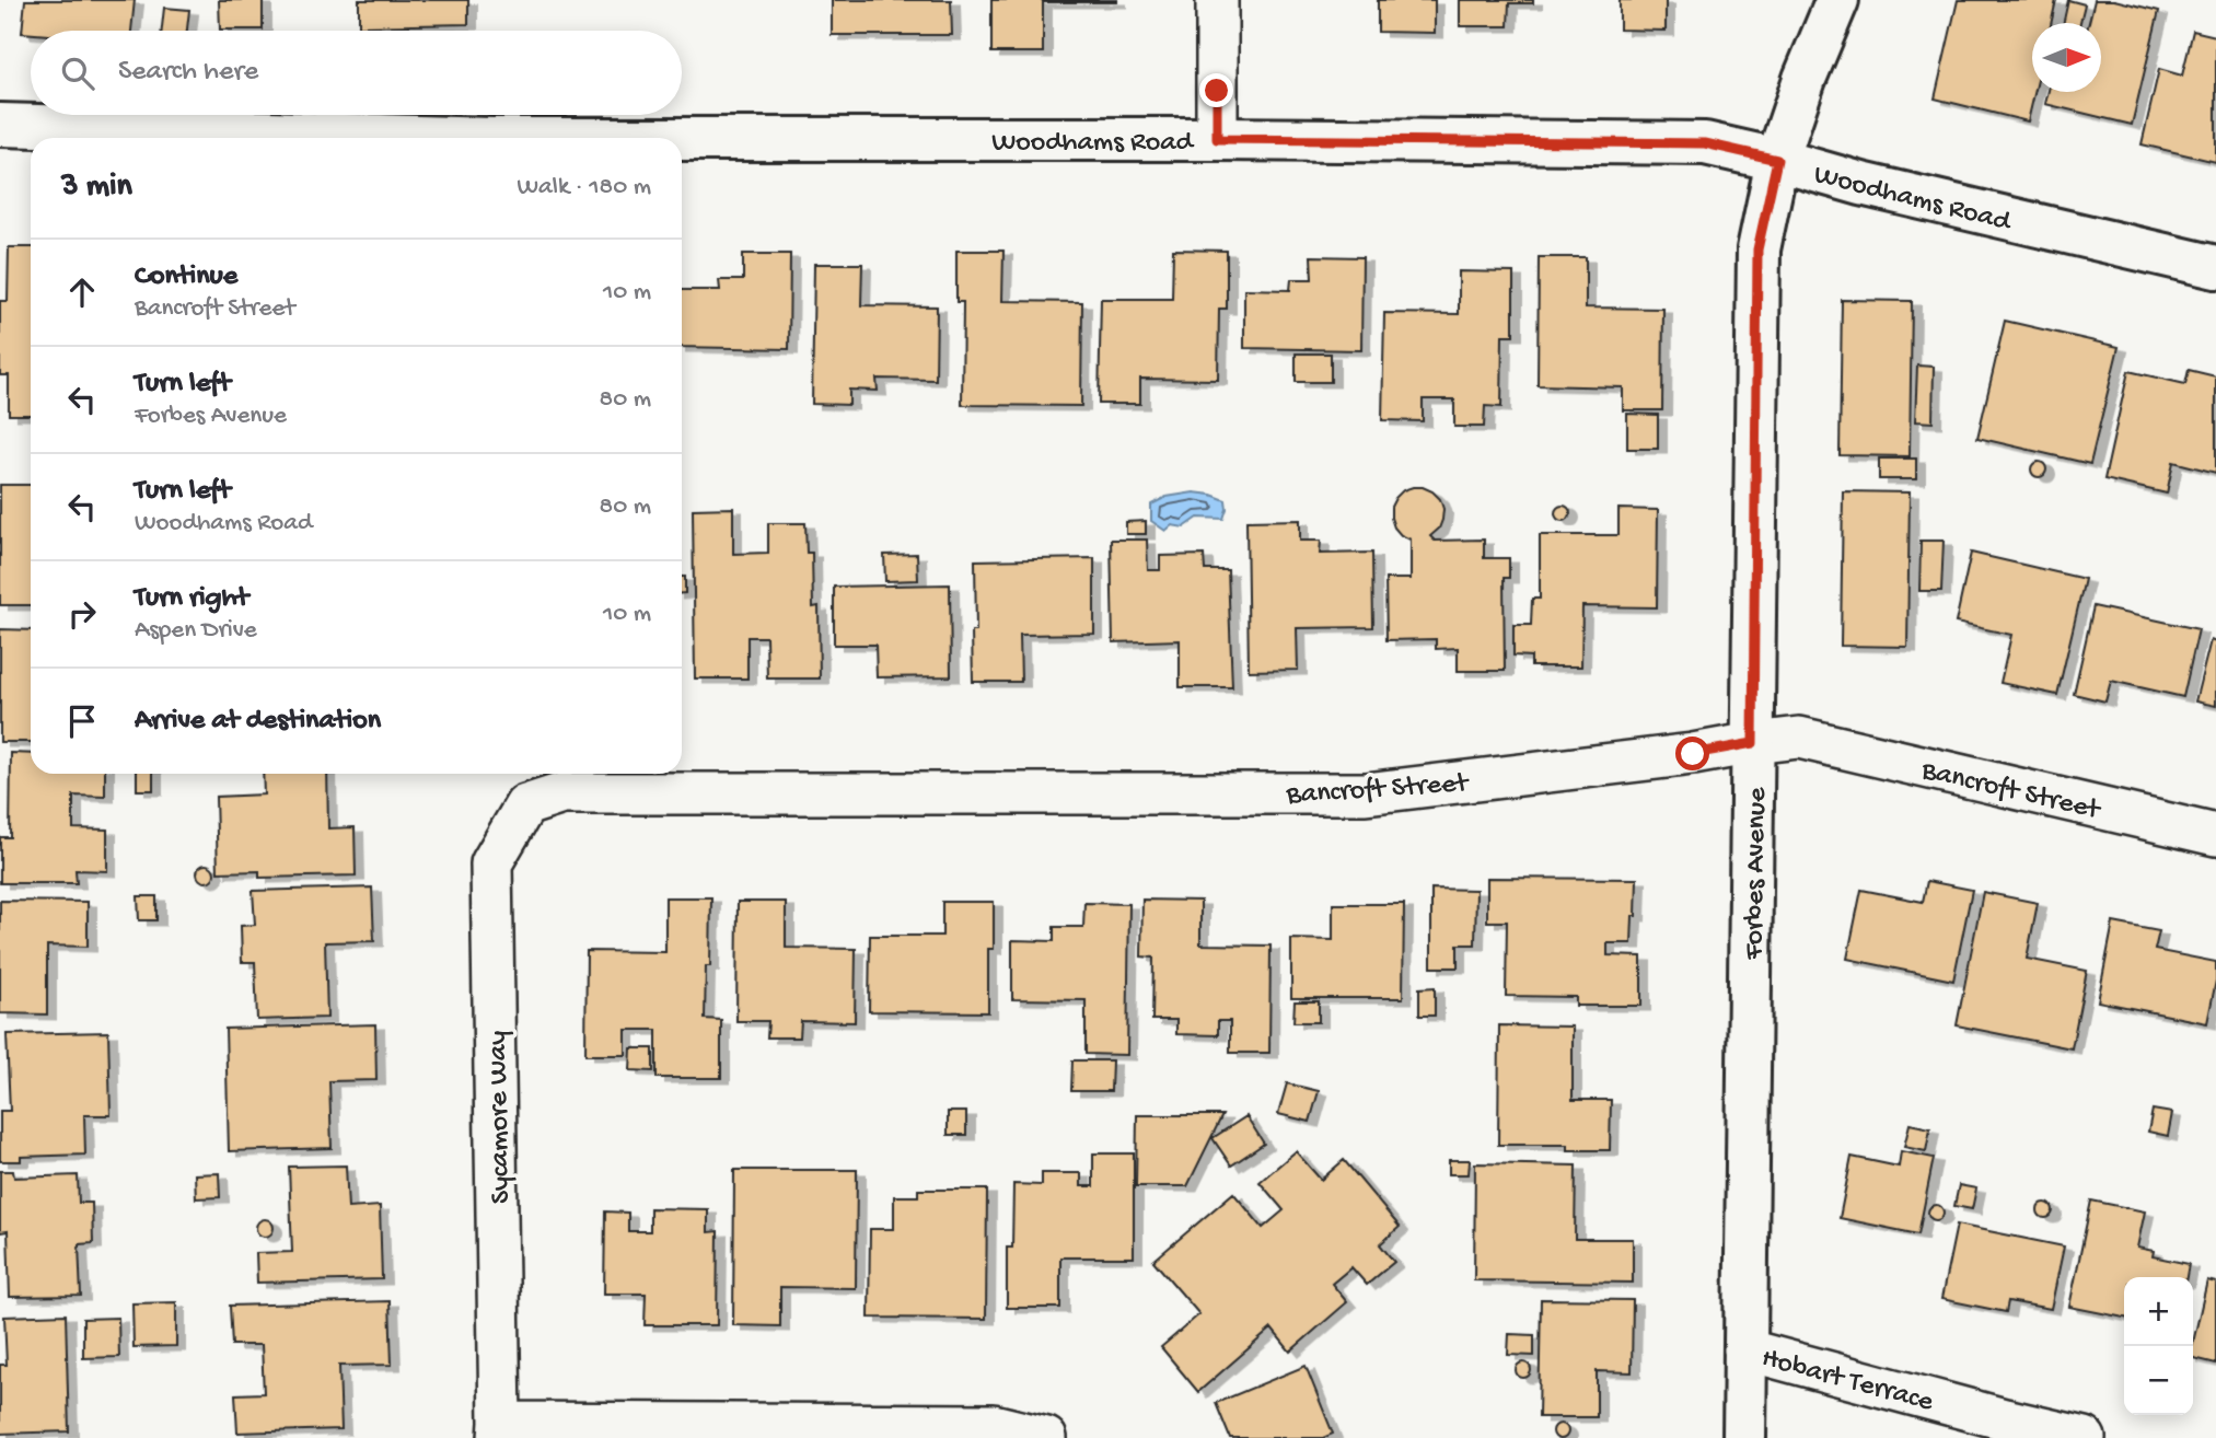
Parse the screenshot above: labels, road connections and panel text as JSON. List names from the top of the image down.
{
  "streets": {
    "street": [
      "Woodhams Road",
      "Bancroft Street",
      "Forbes Avenue",
      "Sycamore Way",
      "Hobart Terrace"
    ]
  },
  "crossings": [
    ["Woodhams Road", "Forbes Avenue"],
    ["Bancroft Street", "Forbes Avenue"],
    ["Bancroft Street", "Sycamore Way"],
    ["Forbes Avenue", "Hobart Terrace"]
  ],
  "north": "right",
  "page": {
    "search": "Search here",
    "heading": ["3 min", "Walk · 180 m"],
    "list": [
      ["Continue", "Bancroft Street", "10 m"],
      ["Turn left", "Forbes Avenue", "80 m"],
      ["Turn left", "Woodhams Road", "80 m"],
      ["Turn right", "Aspen Drive", "10 m"],
      "Arrive at destination"
    ],
    "map_buttons": ["+", "−"]
  }
}
